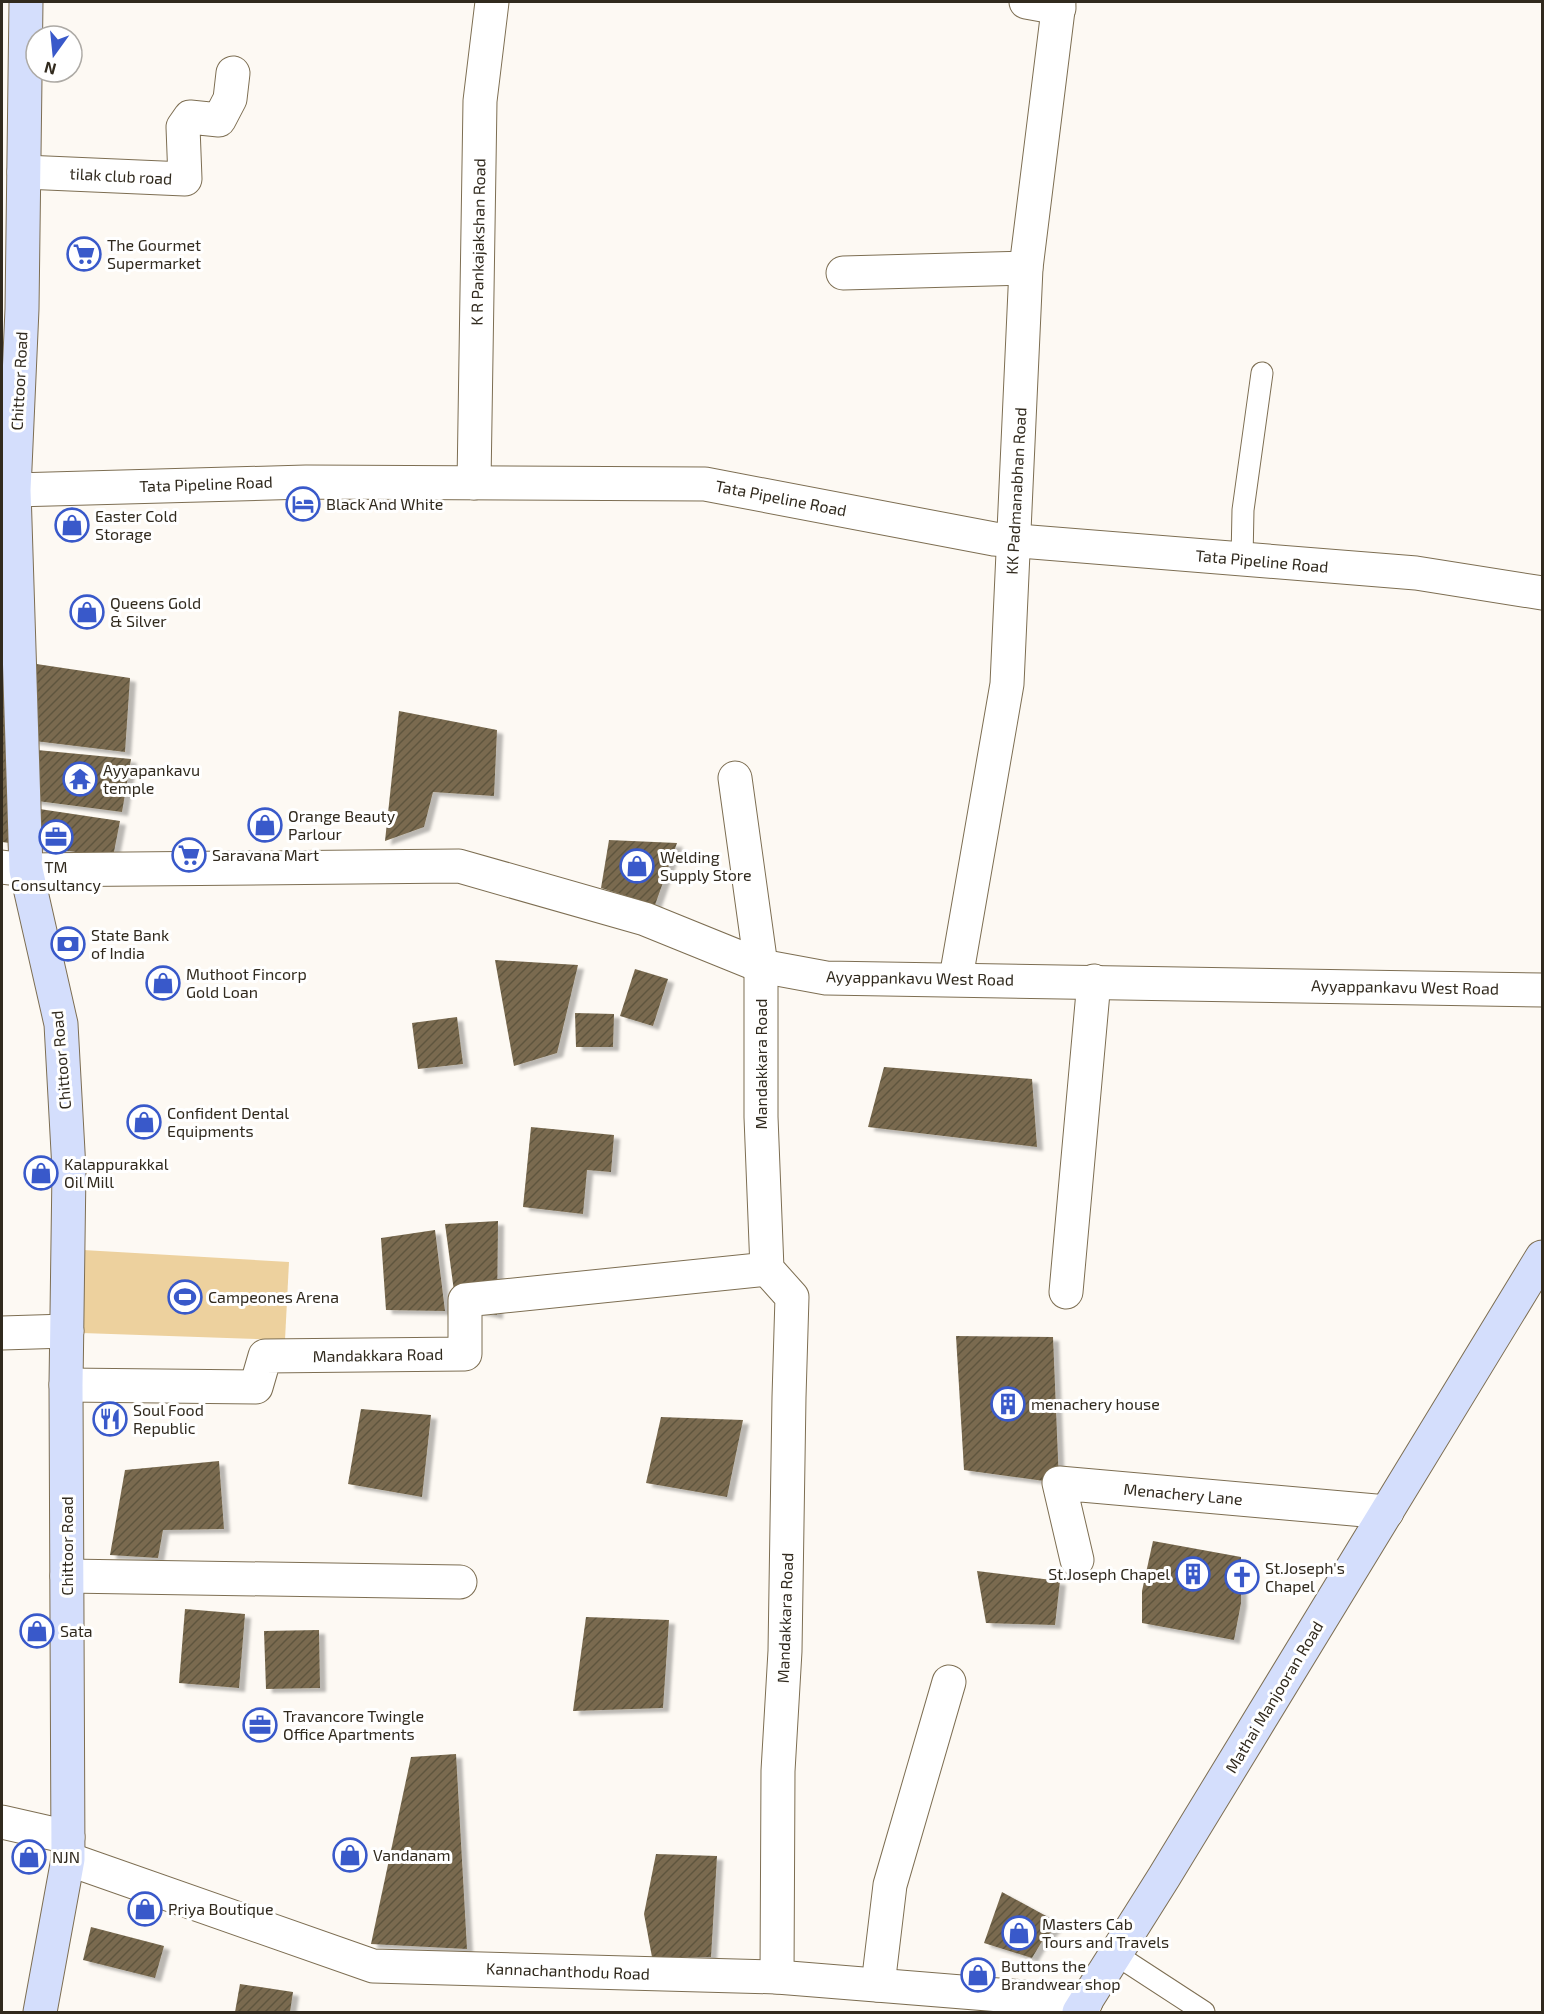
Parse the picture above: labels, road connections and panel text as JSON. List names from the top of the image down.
{
  "streets": {
    "main road": ["Chittoor Road", "Mathai Manjooran Road"],
    "street": [
      "tilak club road",
      "K R Pankajakshan Road",
      "Tata Pipeline Road",
      "KK Padmanabhan Road",
      "Ayyappankavu West Road",
      "Mandakkara Road",
      "Menachery Lane",
      "Kannachanthodu Road"
    ]
  },
  "crossings": [
    ["tilak club road", "Chittoor Road"],
    ["K R Pankajakshan Road", "Tata Pipeline Road"],
    ["Chittoor Road", "Tata Pipeline Road"],
    ["Chittoor Road", "Ayyappankavu West Road"],
    ["Chittoor Road", "Mandakkara Road"],
    ["Chittoor Road", "Kannachanthodu Road"],
    ["Tata Pipeline Road", "KK Padmanabhan Road"],
    ["KK Padmanabhan Road", "Ayyappankavu West Road"],
    ["Ayyappankavu West Road", "Mandakkara Road"],
    ["Mandakkara Road", "Kannachanthodu Road"],
    ["Menachery Lane", "Mathai Manjooran Road"],
    ["Mathai Manjooran Road", "Kannachanthodu Road"]
  ],
  "places": {
    "supermarket": ["The Gourmet Supermarket", "Saravana Mart"],
    "hotel": ["Black And White"],
    "shop": [
      "Easter Cold Storage",
      "Queens Gold & Silver",
      "Orange Beauty Parlour",
      "Welding Supply Store",
      "Muthoot Fincorp Gold Loan",
      "Confident Dental Equipments",
      "Kalappurakkal Oil Mill",
      "Sata",
      "Vandanam",
      "NJN",
      "Priya Boutique",
      "Masters Cab Tours and Travels",
      "Buttons the Brandwear shop"
    ],
    "temple": ["Ayyapankavu temple"],
    "office": ["TM Consultancy", "Travancore Twingle Office Apartments"],
    "bank": ["State Bank of India"],
    "sports": ["Campeones Arena"],
    "building": ["menachery house", "St.Joseph Chapel"],
    "restaurant": ["Soul Food Republic"],
    "church": ["St.Joseph's Chapel"]
  },
  "north": "bottom"
}
